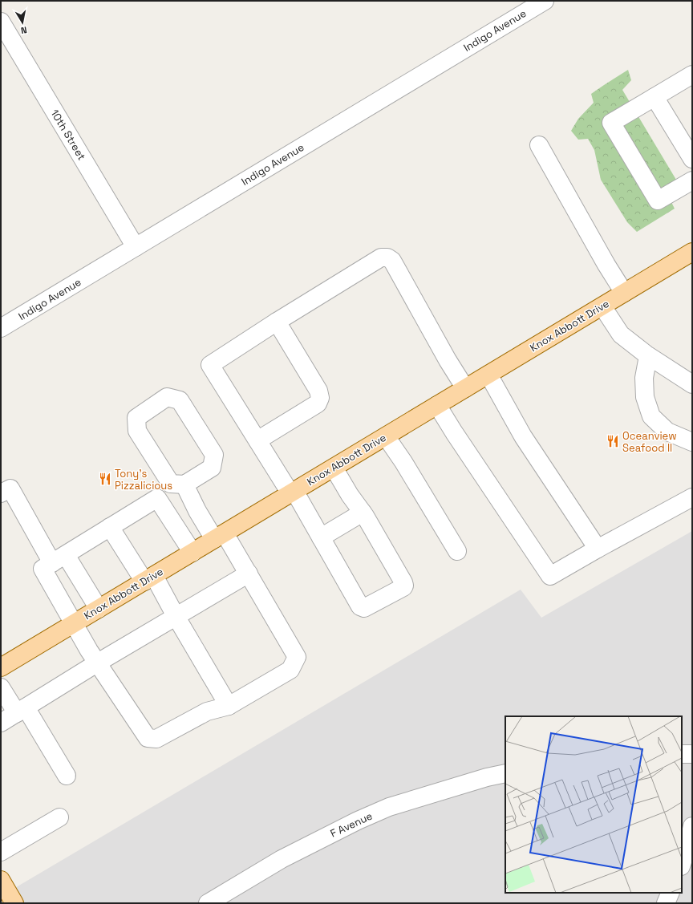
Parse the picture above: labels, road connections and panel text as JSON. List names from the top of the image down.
{
  "streets": {
    "main road": ["Knox Abbott Drive"],
    "street": ["Indigo Avenue", "10th Street", "F Avenue"]
  },
  "crossings": [
    ["Indigo Avenue", "10th Street"]
  ],
  "places": {
    "restaurant": ["Oceanview Seafood II", "Tony's Pizzalicious"]
  },
  "north": "bottom"
}
